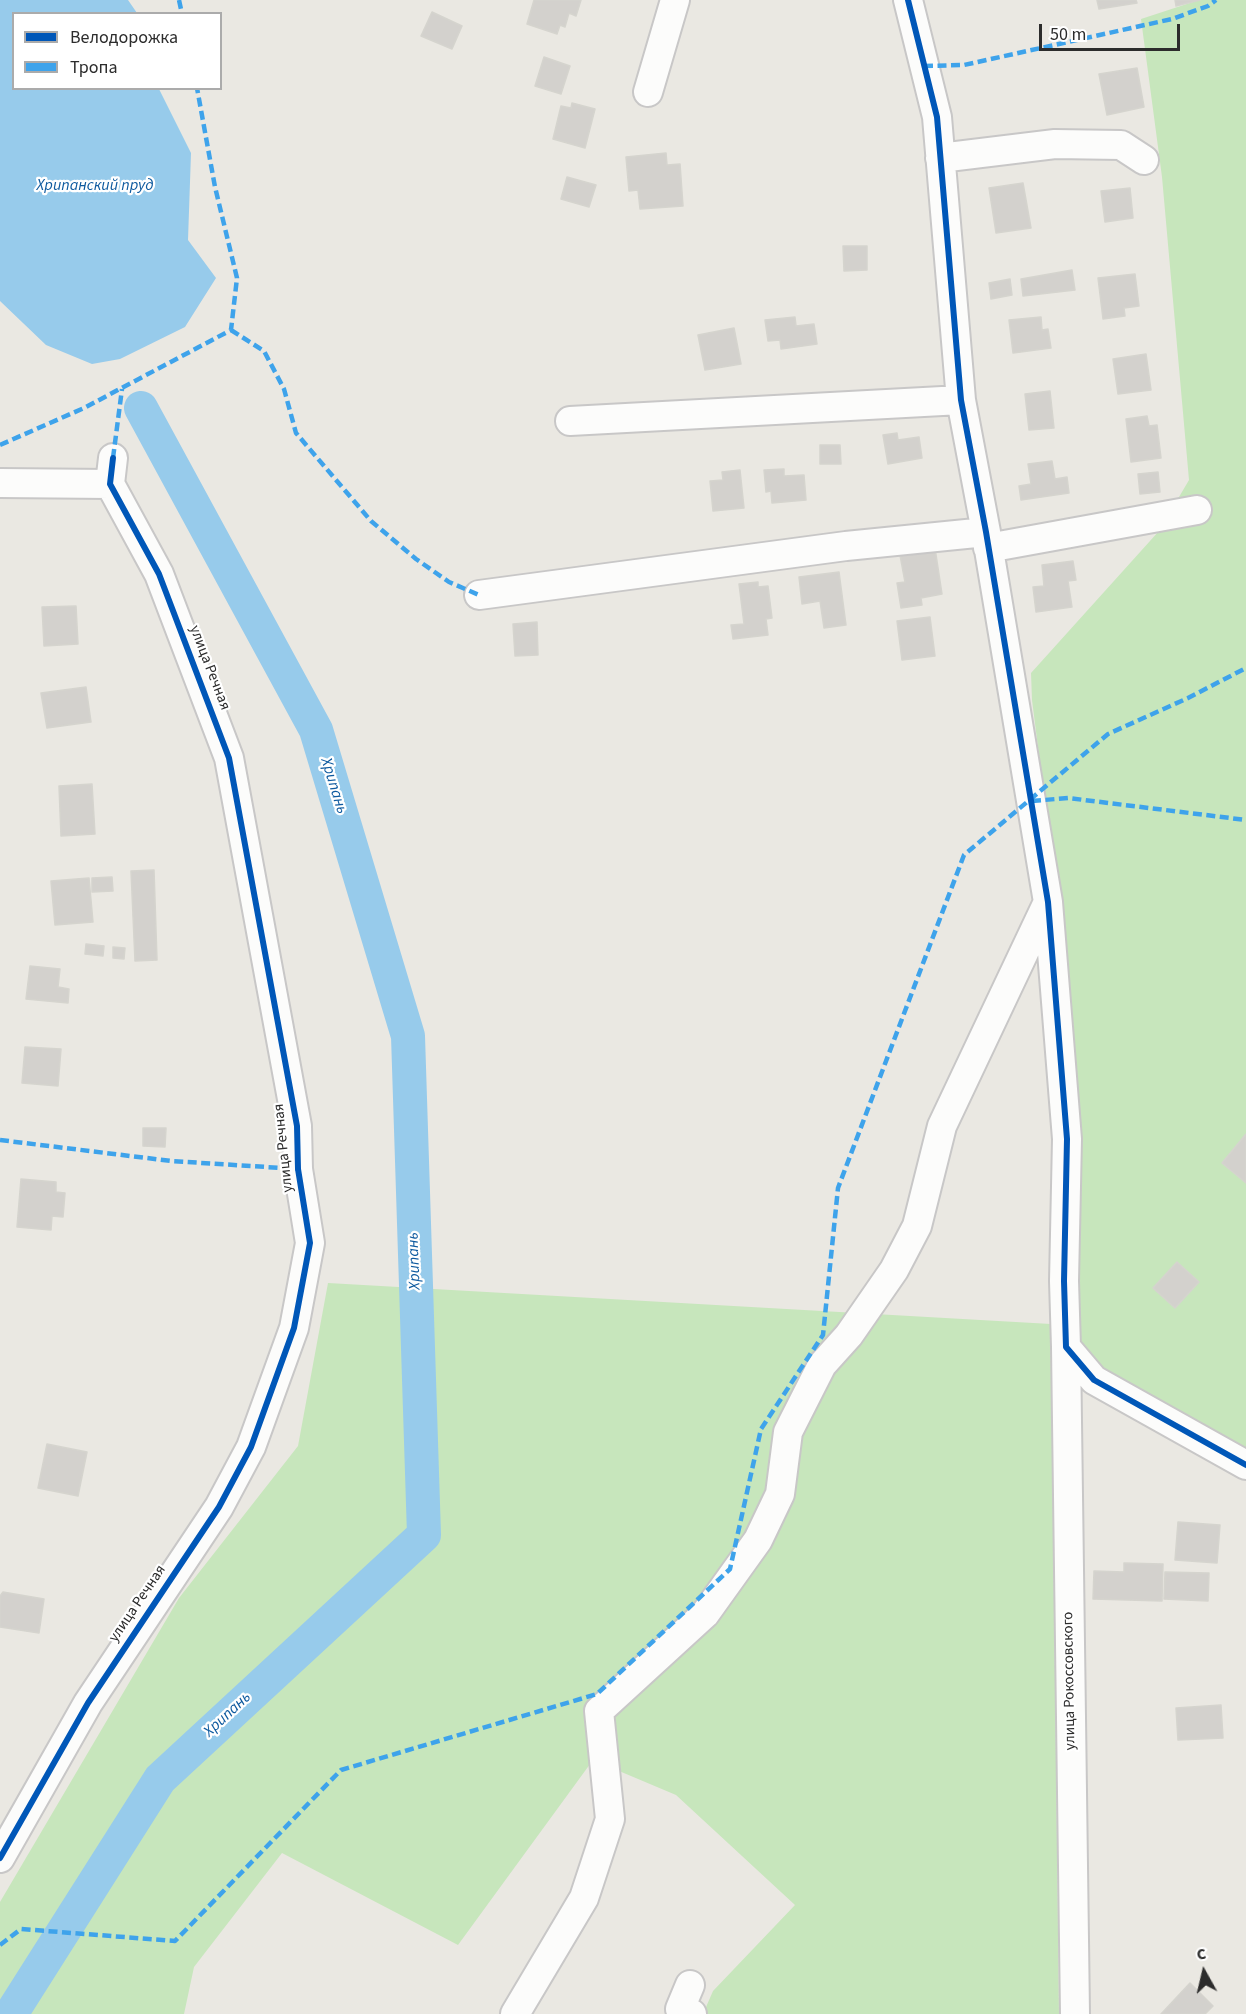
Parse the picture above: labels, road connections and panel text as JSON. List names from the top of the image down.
{
  "streets": {
    "street": ["улица Речная", "улица Рокоссовского"]
  },
  "water": ["Хрипанский пруд", "Хрипань"],
  "legend": ["Велодорожка", "Тропа"],
  "scale_bar": "50 m",
  "north": "top"
}
